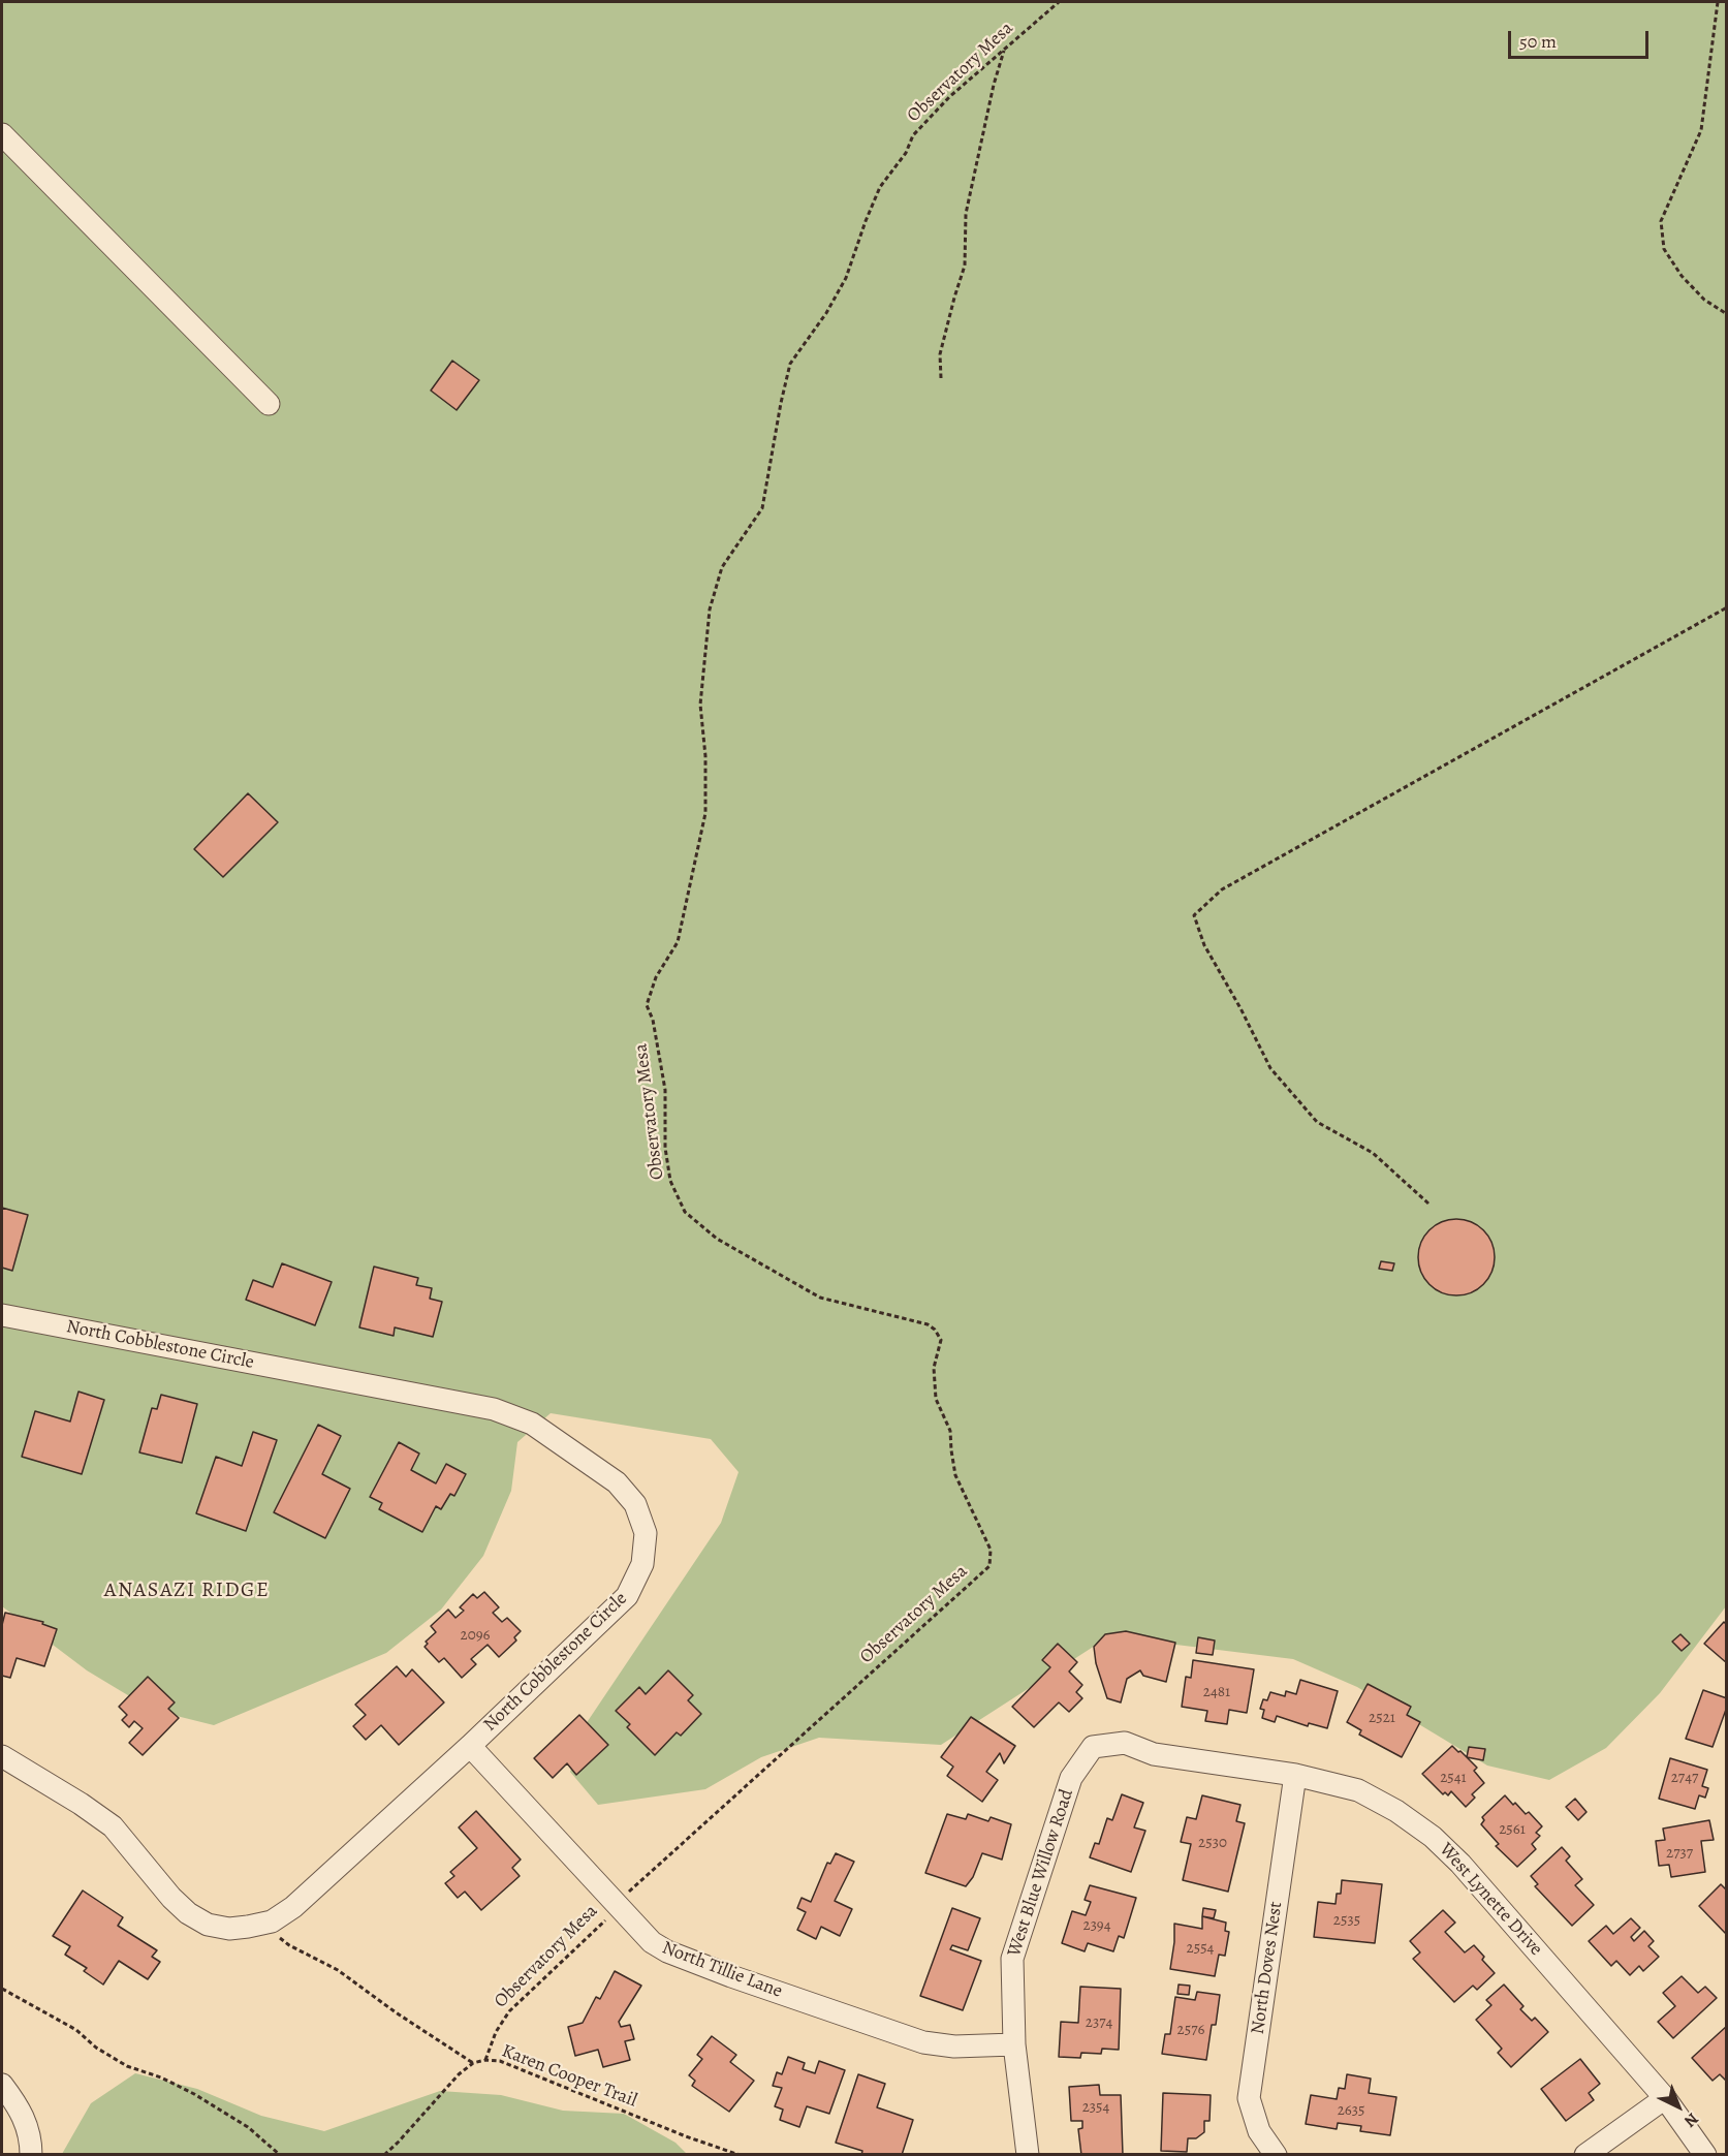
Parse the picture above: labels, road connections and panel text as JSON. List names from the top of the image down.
{
  "streets": {
    "street": [
      "North Cobblestone Circle",
      "West Blue Willow Road",
      "West Lynette Drive",
      "North Doves Nest",
      "North Tillie Lane"
    ],
    "path": ["Observatory Mesa", "Karen Cooper Trail"]
  },
  "crossings": [
    ["Observatory Mesa", "North Tillie Lane"],
    ["Observatory Mesa", "Karen Cooper Trail"],
    ["North Cobblestone Circle", "North Tillie Lane"],
    ["West Blue Willow Road", "West Lynette Drive"],
    ["West Blue Willow Road", "North Tillie Lane"],
    ["West Lynette Drive", "North Doves Nest"]
  ],
  "districts": ["ANASAZI RIDGE"],
  "house_numbers": [
    "2096",
    "2481",
    "2521",
    "2541",
    "2747",
    "2561",
    "2530",
    "2737",
    "2535",
    "2394",
    "2554",
    "2374",
    "2576",
    "2354",
    "2635"
  ],
  "scale_bar": "50 m",
  "north": "bottom right"
}
